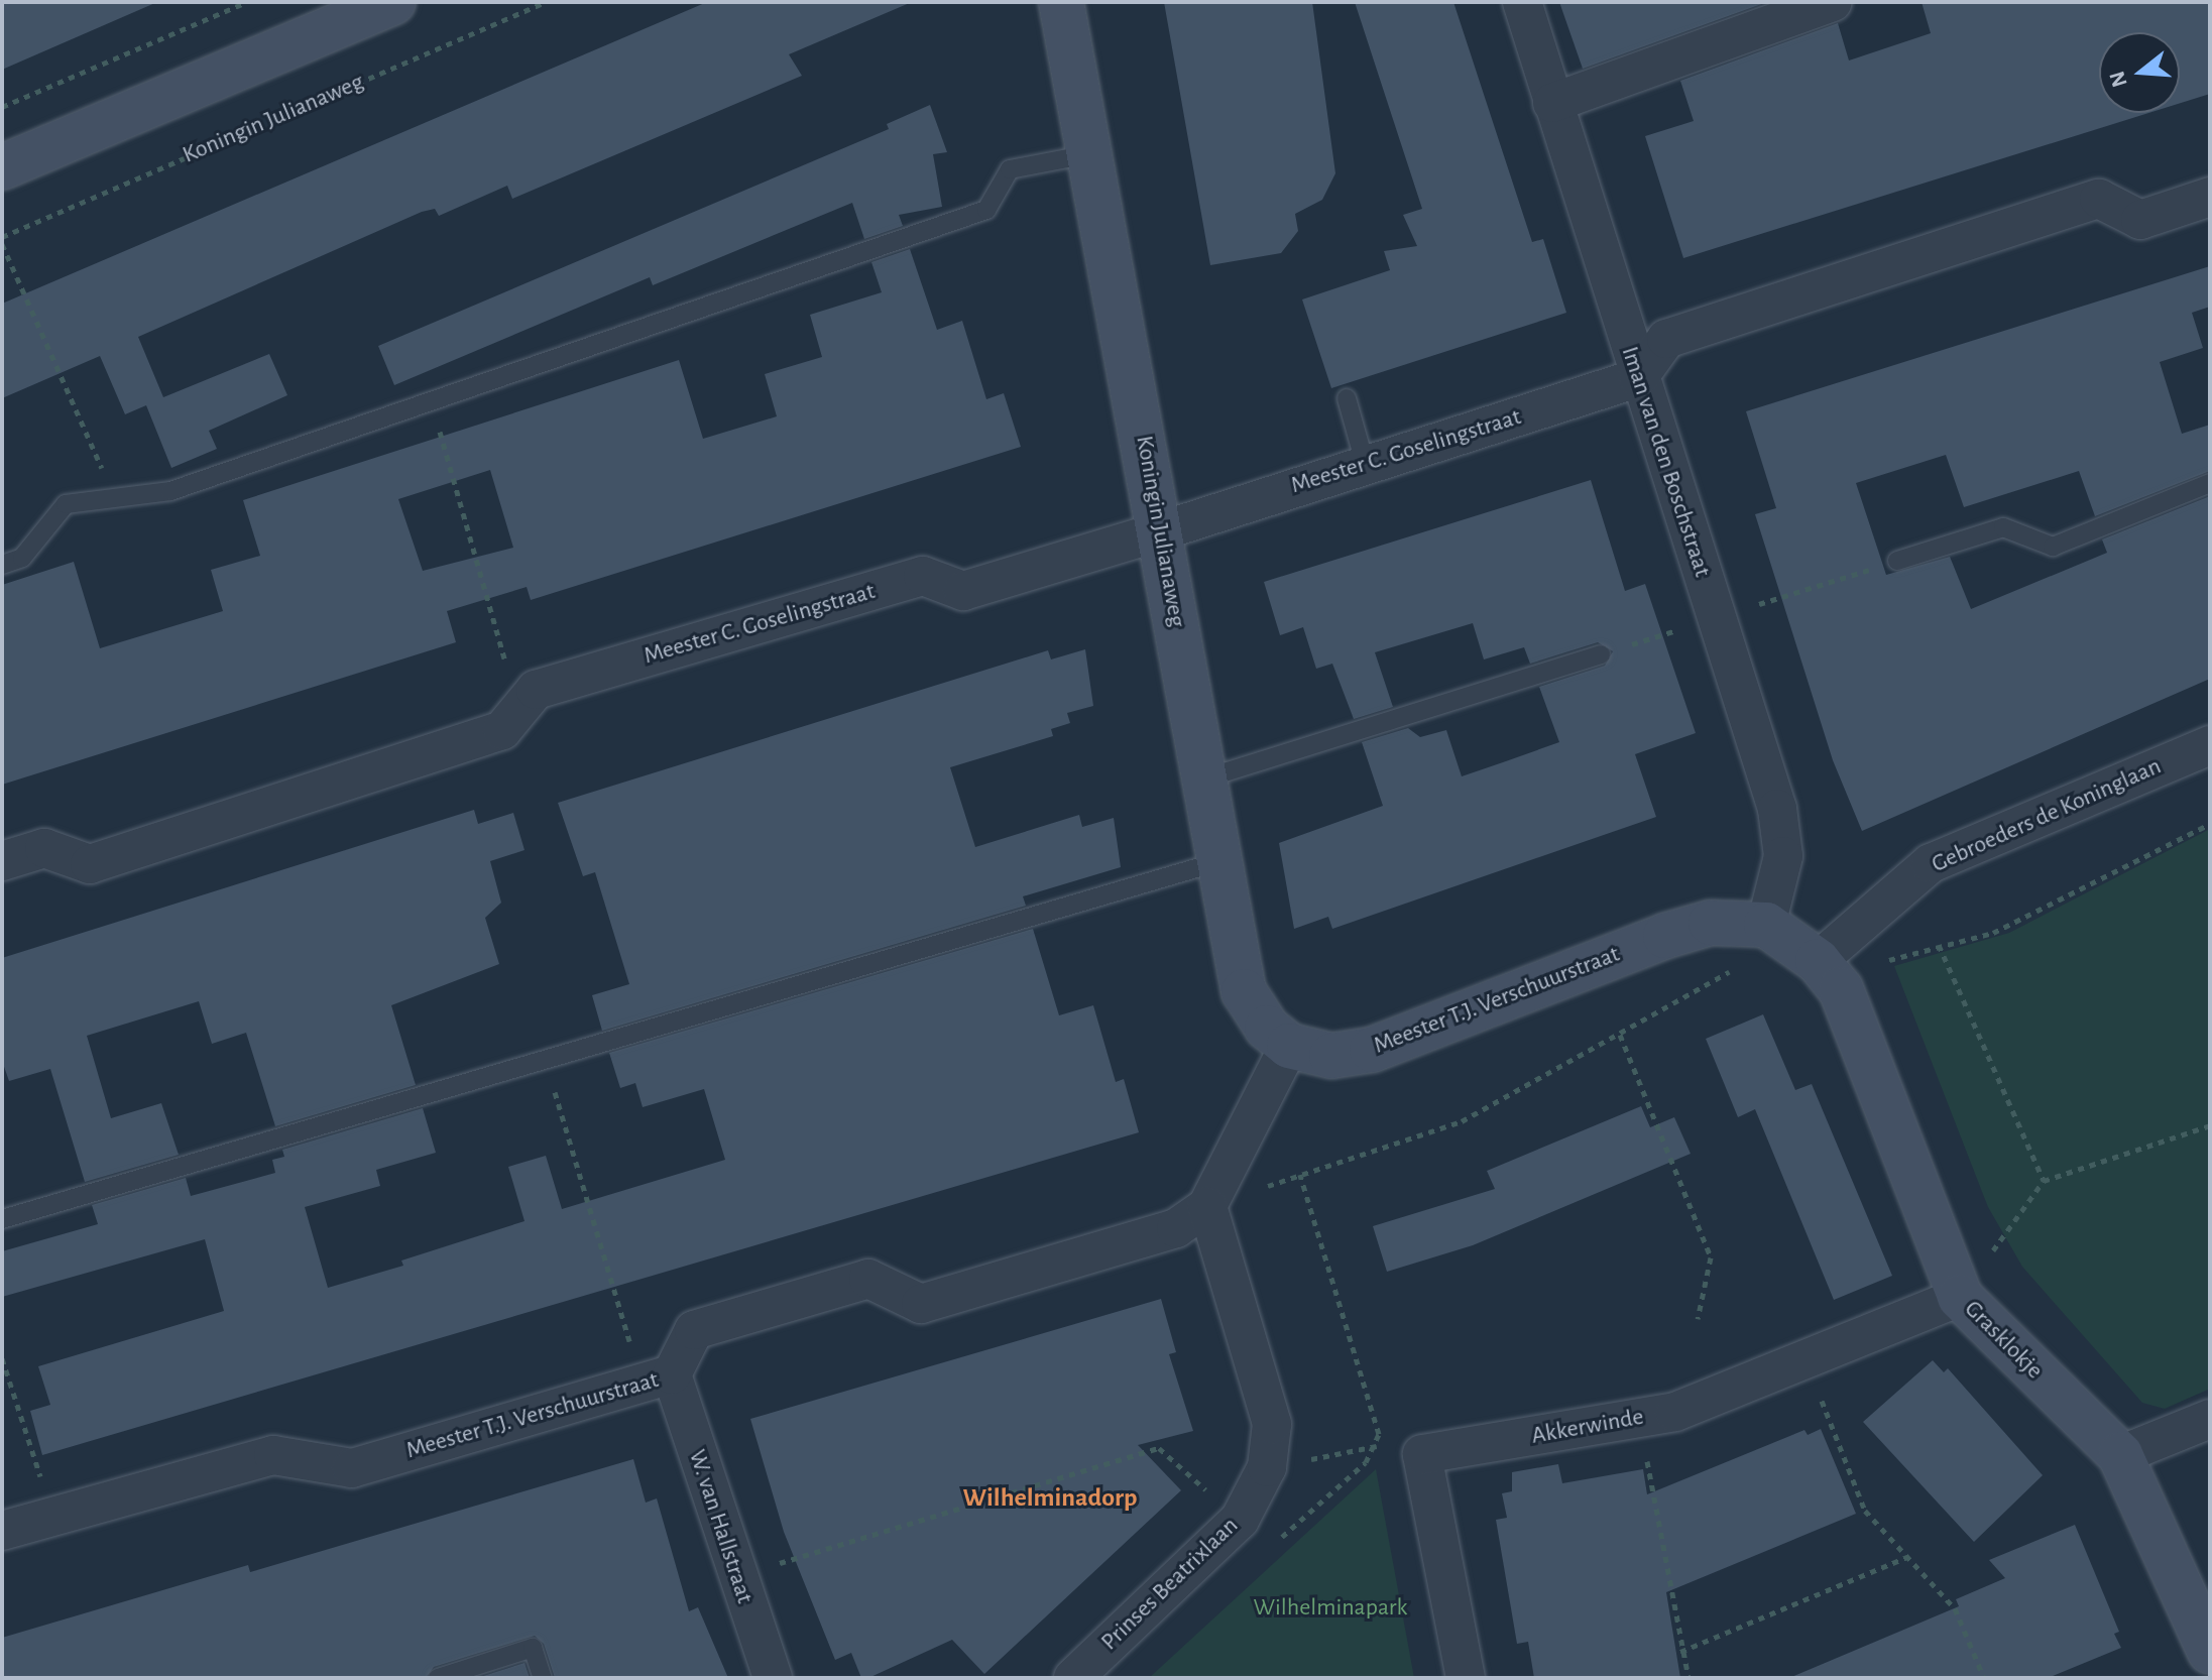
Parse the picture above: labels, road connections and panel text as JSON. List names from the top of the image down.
{
  "streets": {
    "street": [
      "Koningin Julianaweg",
      "Meester C. Goselingstraat",
      "Iman van den Boschstraat",
      "Gebroeders de Koninglaan",
      "Meester T.J. Verschuurstraat",
      "Grasklokje",
      "Akkerwinde",
      "W. van Hallstraat",
      "Prinses Beatrixlaan"
    ]
  },
  "crossings": [
    ["Koningin Julianaweg", "Meester C. Goselingstraat"],
    ["Koningin Julianaweg", "Meester T.J. Verschuurstraat"],
    ["Meester C. Goselingstraat", "Iman van den Boschstraat"],
    ["Iman van den Boschstraat", "Meester T.J. Verschuurstraat"],
    ["Gebroeders de Koninglaan", "Grasklokje"],
    ["Meester T.J. Verschuurstraat", "W. van Hallstraat"],
    ["Meester T.J. Verschuurstraat", "Prinses Beatrixlaan"],
    ["Grasklokje", "Akkerwinde"]
  ],
  "districts": ["Wilhelminadorp"],
  "parks": ["Wilhelminapark"],
  "north": "left"
}
